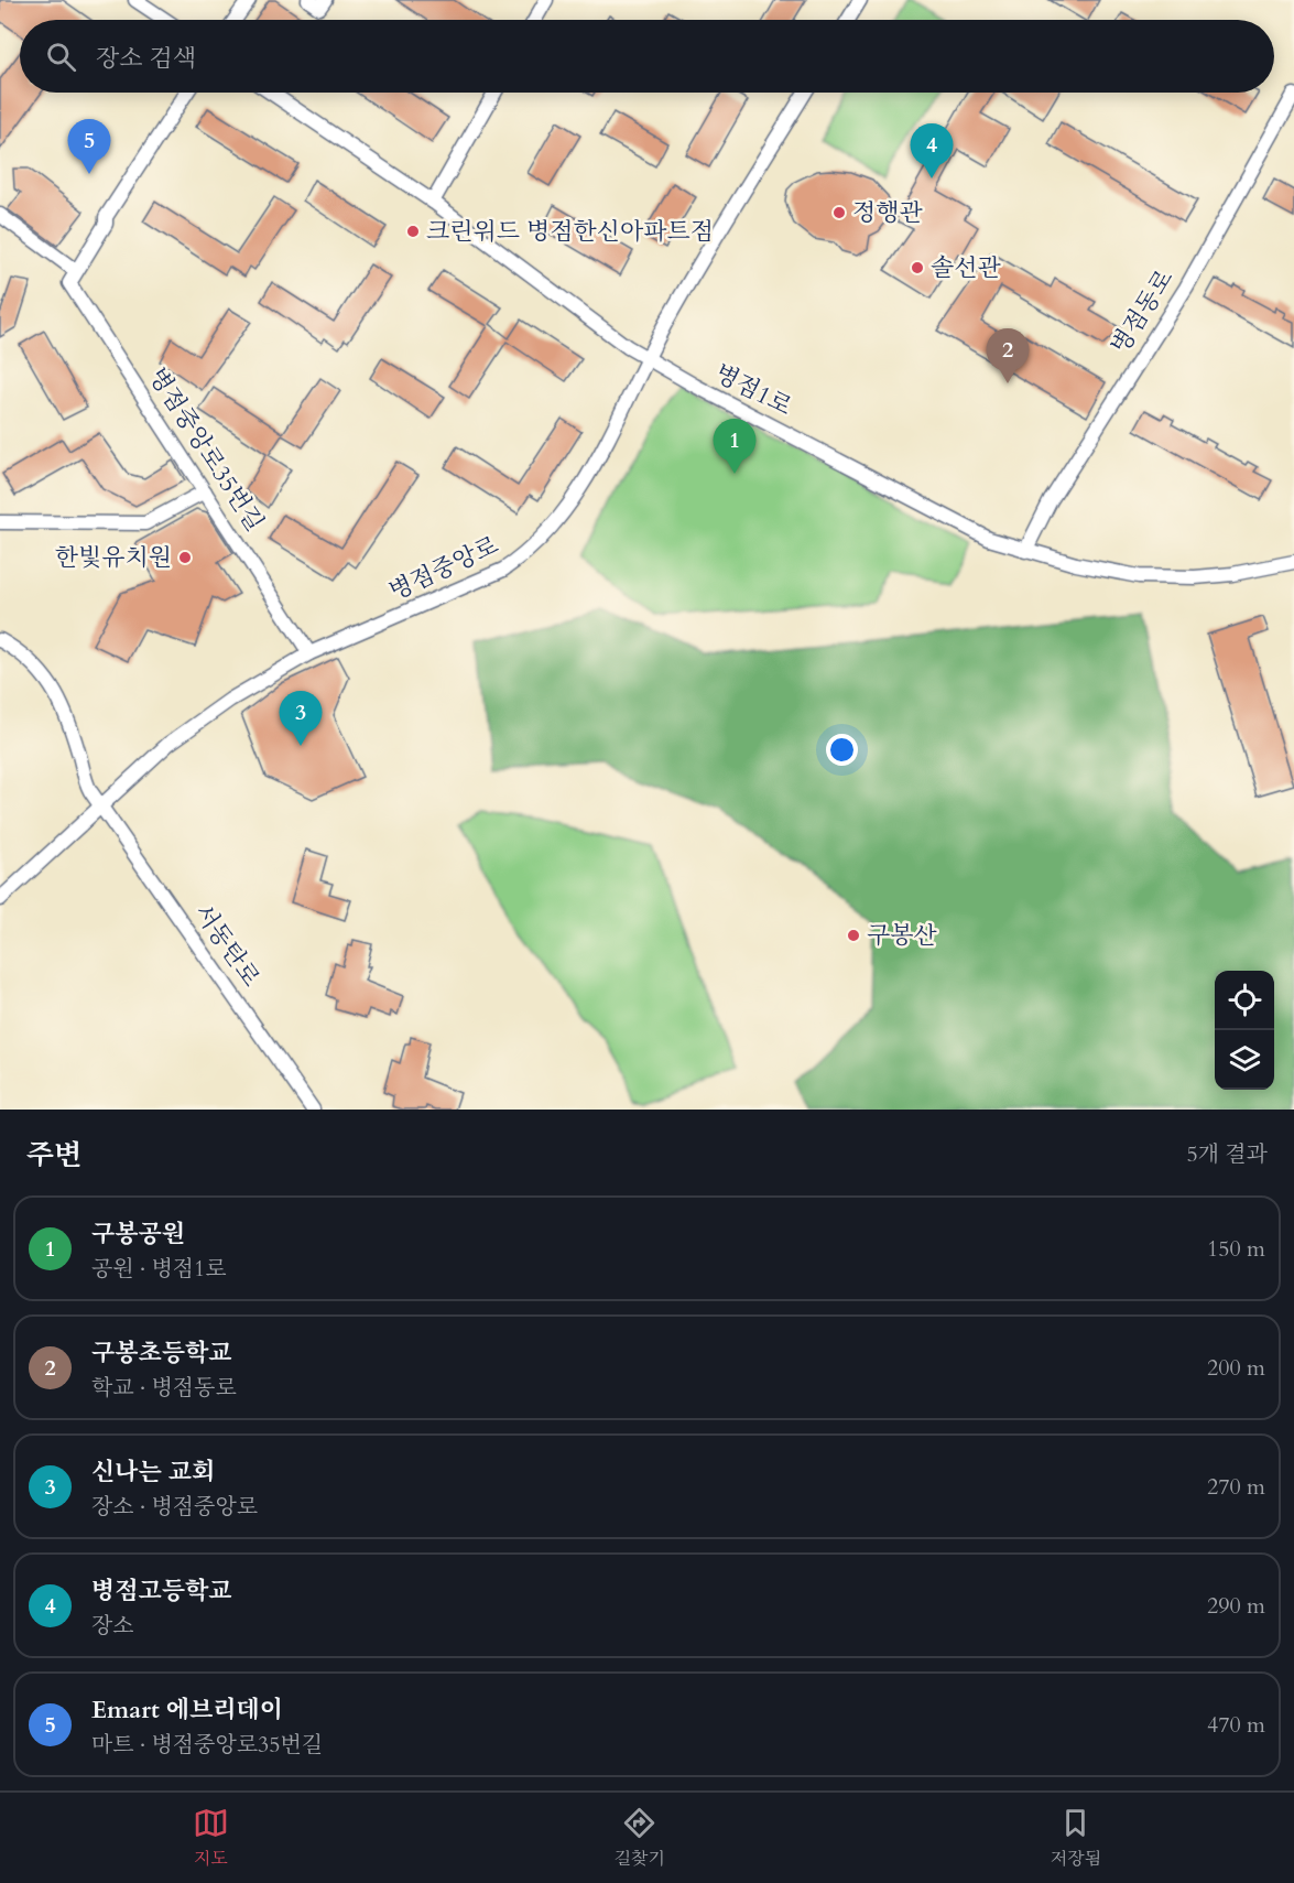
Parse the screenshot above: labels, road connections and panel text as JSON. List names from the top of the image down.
{
  "streets": {
    "street": [
      "병점동로",
      "병점1로",
      "병점중앙로35번길",
      "병점중앙로",
      "서동탄로"
    ]
  },
  "crossings": [
    ["병점동로", "병점1로"],
    ["병점1로", "병점중앙로"],
    ["병점중앙로35번길", "병점중앙로"],
    ["병점중앙로", "서동탄로"]
  ],
  "places": [
    "정행관",
    "크린위드 병점한신아파트점",
    "솔선관",
    "한빛유치원",
    "구봉산"
  ],
  "page": {
    "search": "장소 검색",
    "pins": [
      "5",
      "4",
      "2",
      "1",
      "3"
    ],
    "heading": ["주변", "5개 결과"],
    "list": [
      {
        "mark": "1",
        "name": "구봉공원",
        "note": "공원 · 병점1로",
        "value": "150 m"
      },
      {
        "mark": "2",
        "name": "구봉초등학교",
        "note": "학교 · 병점동로",
        "value": "200 m"
      },
      {
        "mark": "3",
        "name": "신나는 교회",
        "note": "장소 · 병점중앙로",
        "value": "270 m"
      },
      {
        "mark": "4",
        "name": "병점고등학교",
        "note": "장소",
        "value": "290 m"
      },
      {
        "mark": "5",
        "name": "Emart 에브리데이",
        "note": "마트 · 병점중앙로35번길",
        "value": "470 m"
      }
    ],
    "nav": ["지도", "길찾기", "저장됨"]
  }
}
